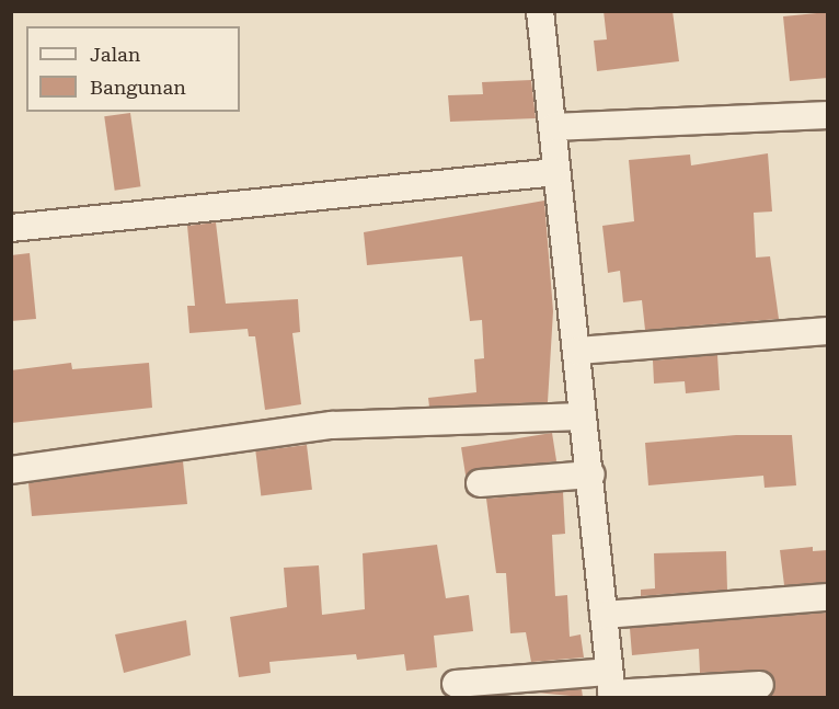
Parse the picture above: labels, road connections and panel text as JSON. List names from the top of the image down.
{
  "legend": ["Jalan", "Bangunan"]
}
